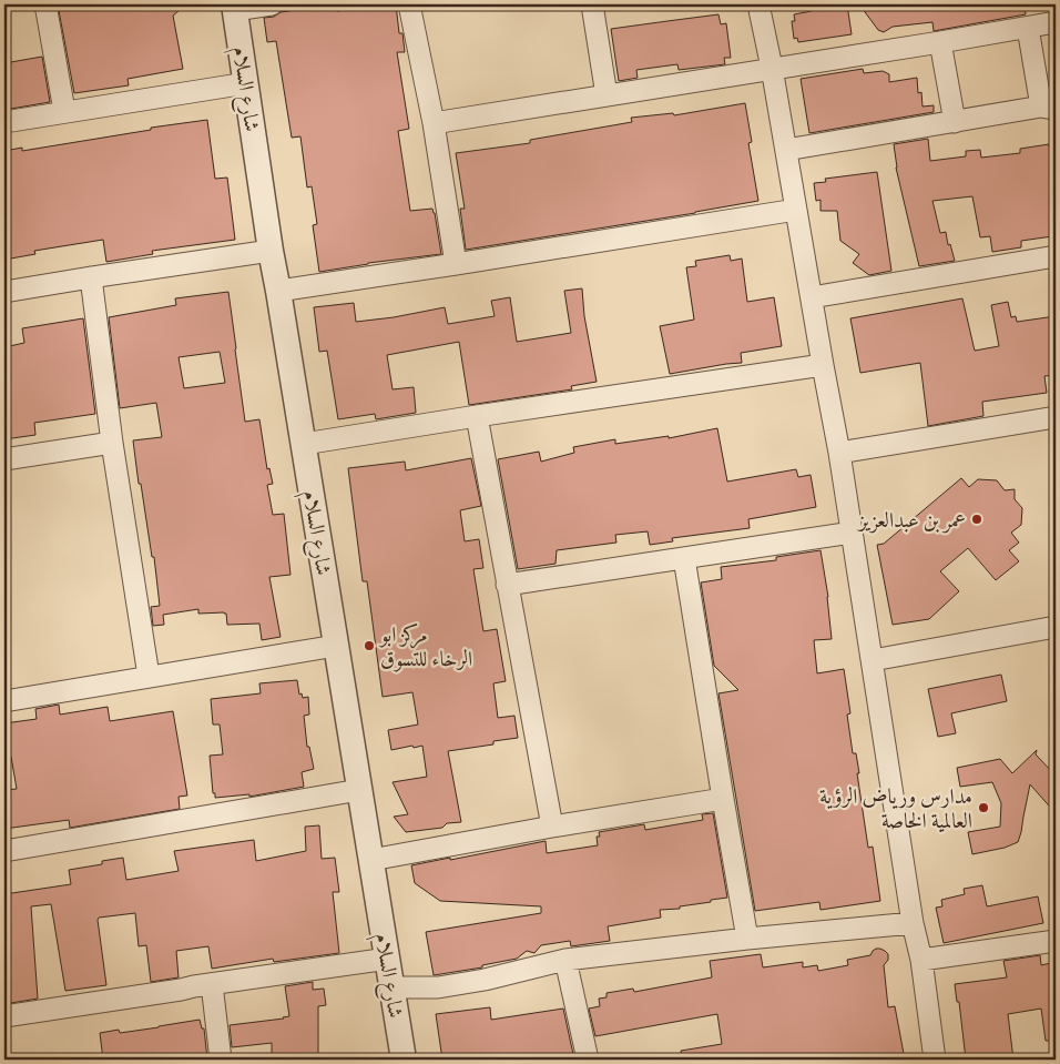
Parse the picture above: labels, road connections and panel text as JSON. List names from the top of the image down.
{
  "streets": {
    "street": ["شارع السلام"]
  },
  "places": ["عمر بن عبدالعزيز", "مركز ابو الرخاء للتسوق", "مدارس ورياض الرؤية العالمية الخاصة"]
}
